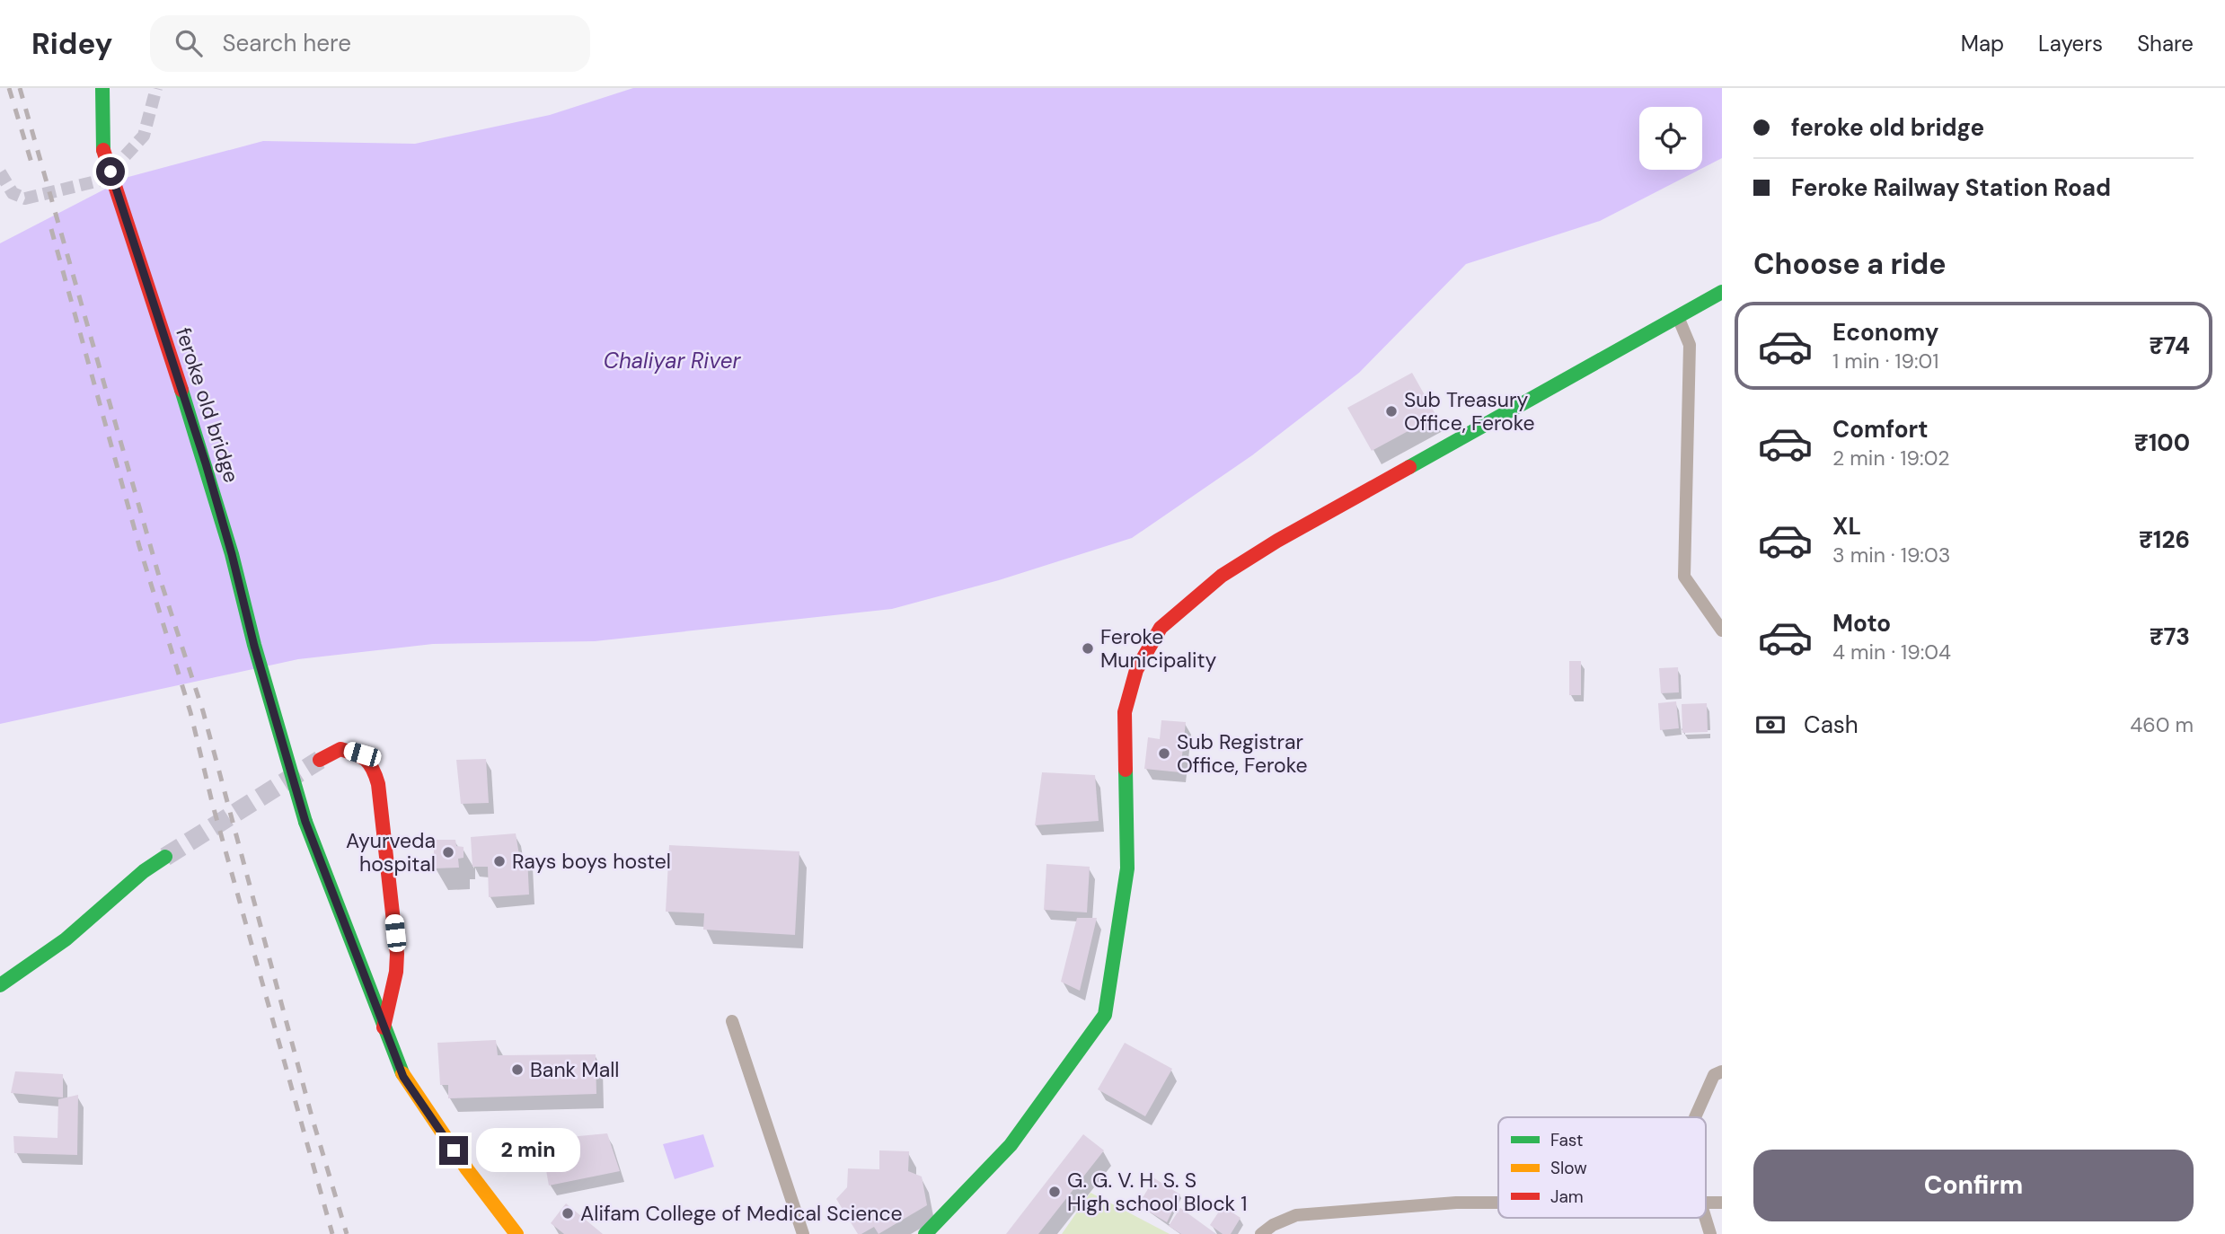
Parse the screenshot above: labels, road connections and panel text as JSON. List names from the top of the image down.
{
  "streets": {
    "main road": ["feroke old bridge"]
  },
  "water": ["Chaliyar River"],
  "places": [
    "Sub Treasury Office, Feroke",
    "Feroke Municipality",
    "Sub Registrar Office, Feroke",
    "Ayurveda hospital",
    "Rays boys hostel",
    "Bank Mall",
    "G. G. V. H. S. S High school Block 1",
    "Alifam College of Medical Science"
  ],
  "legend": ["Fast", "Slow", "Jam"],
  "page": {
    "header": "Ridey",
    "search": "Search here",
    "nav": ["Map", "Layers", "Share"],
    "banner": ["feroke old bridge", "Feroke Railway Station Road"],
    "heading": "Choose a ride",
    "list": [
      {
        "name": "Economy",
        "note": "1 min · 19:01",
        "value": "₹74"
      },
      {
        "name": "Comfort",
        "note": "2 min · 19:02",
        "value": "₹100"
      },
      {
        "name": "XL",
        "note": "3 min · 19:03",
        "value": "₹126"
      },
      {
        "name": "Moto",
        "note": "4 min · 19:04",
        "value": "₹73"
      }
    ],
    "pay": ["Cash", "460 m"],
    "bubble": "2 min",
    "buttons": "Confirm"
  }
}
